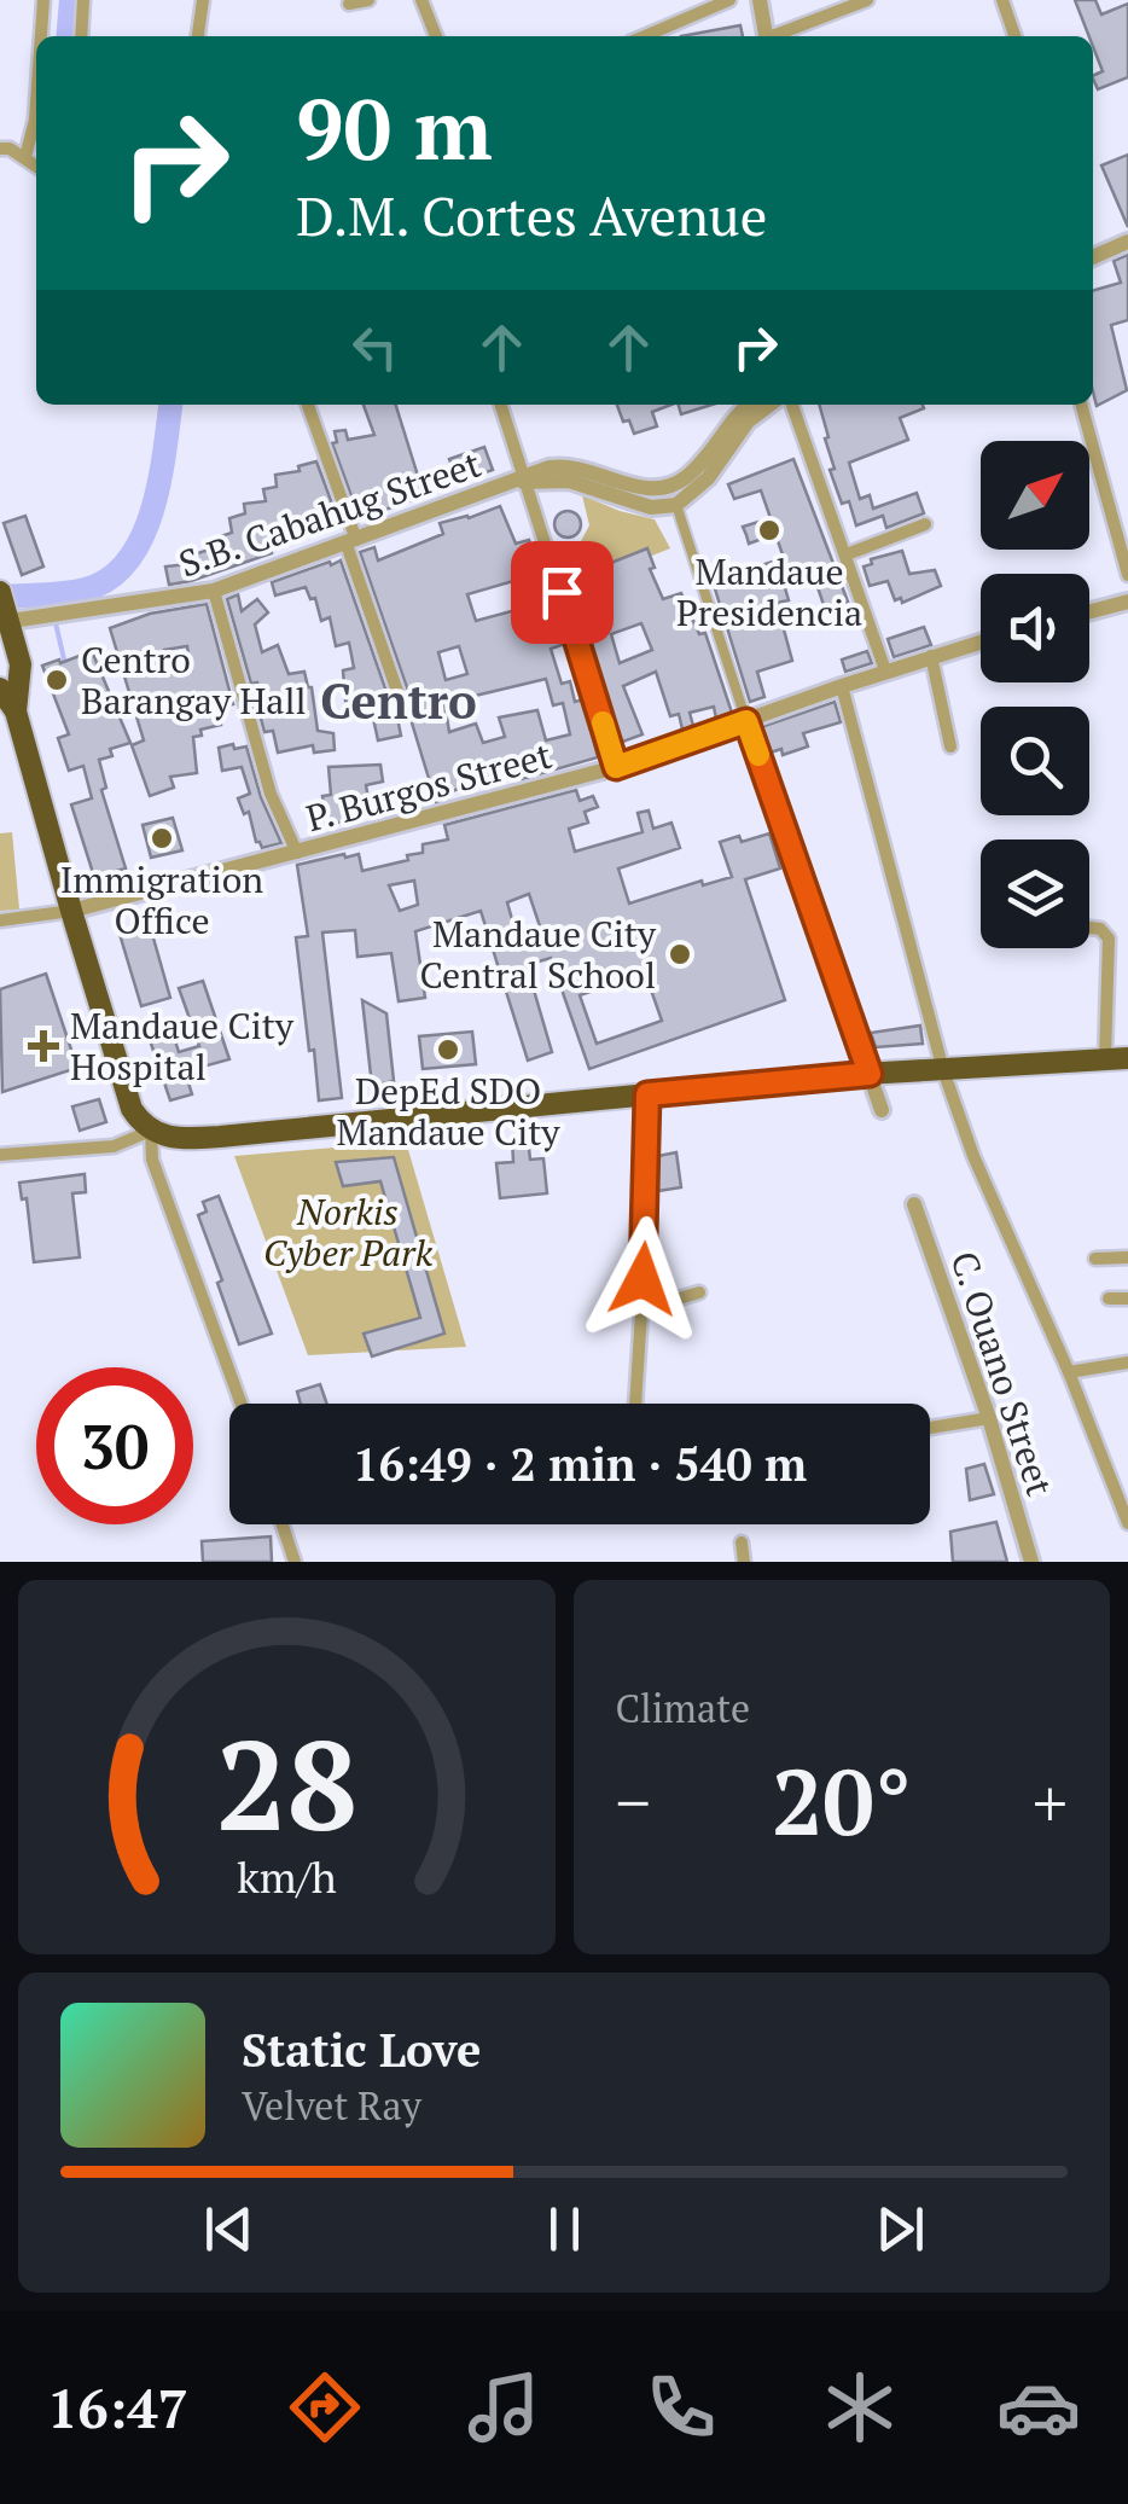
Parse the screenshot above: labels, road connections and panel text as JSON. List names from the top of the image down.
{
  "streets": {
    "street": ["S.B. Cabahug Street", "P. Burgos Street", "C. Ouano Street"]
  },
  "districts": ["Centro"],
  "parks": ["Norkis Cyber Park"],
  "places": {
    "other": [
      "Mandaue Presidencia",
      "Centro Barangay Hall",
      "Immigration Office",
      "Mandaue City Central School",
      "DepEd SDO Mandaue City"
    ],
    "health": ["Mandaue City Hospital"]
  },
  "north": "top right",
  "page": {
    "turn": ["90 m", "D.M. Cortes Avenue"],
    "limit": "30",
    "trip": "16:49 · 2 min · 540 m",
    "tile": "Climate",
    "heat": ["−", "20°", "+"],
    "song": ["Static Love", "Velvet Ray"],
    "tabs": "16:47",
    "gauge": ["28", "km/h"]
  }
}
